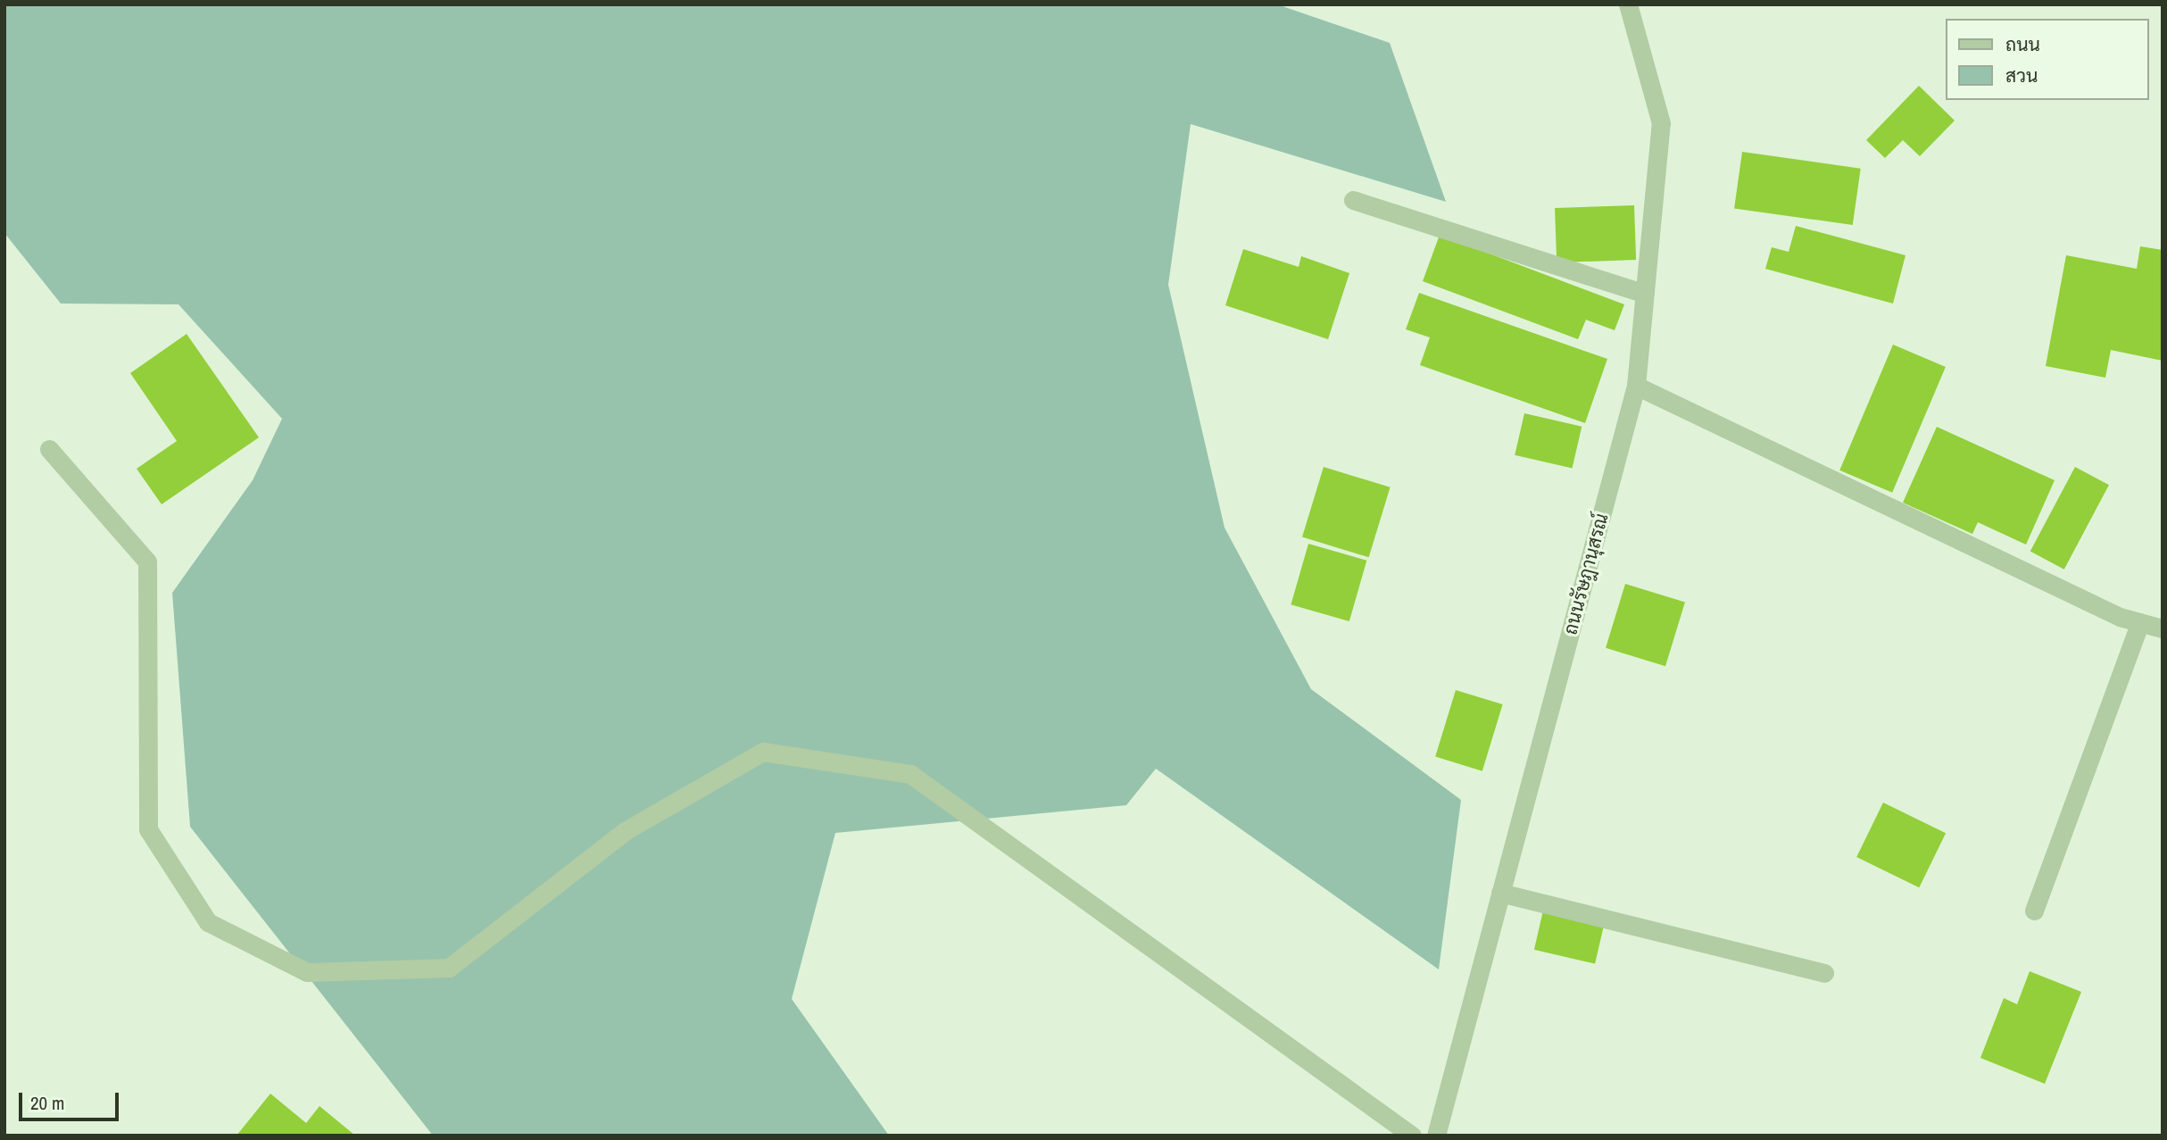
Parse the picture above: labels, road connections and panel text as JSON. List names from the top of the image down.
{
  "streets": {
    "street": ["ถนนรัษฎานุสรณ์"]
  },
  "legend": ["ถนน", "สวน"],
  "scale_bar": "20 m"
}
